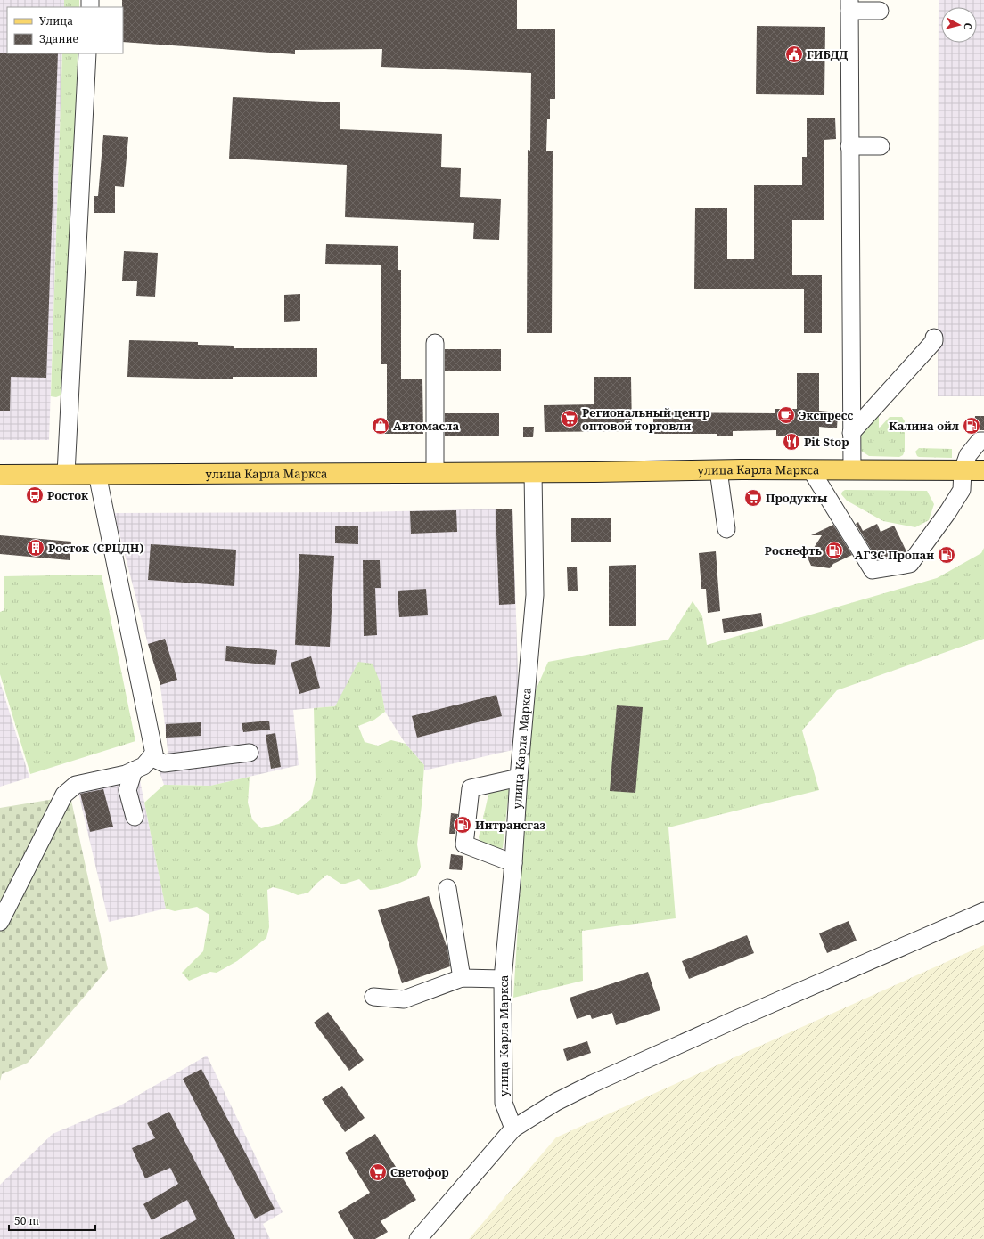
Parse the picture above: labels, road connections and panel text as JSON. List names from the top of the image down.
{
  "streets": {
    "main road": ["улица Карла Маркса"]
  },
  "places": {
    "public building": ["ГИБДД"],
    "cafe": ["Экспресс"],
    "supermarket": ["Региональный центр оптовой торговли", "Продукты", "Светофор"],
    "shop": ["Автомасла"],
    "fuel station": [
      "Калина ойл",
      "Роснефть",
      "АГЗС Пропан",
      "Интрансгаз"
    ],
    "restaurant": ["Pit Stop"],
    "bus stop": ["Росток"],
    "building": ["Росток (СРЦДН)"]
  },
  "legend": ["Улица", "Здание"],
  "scale_bar": "50 m",
  "north": "right"
}
